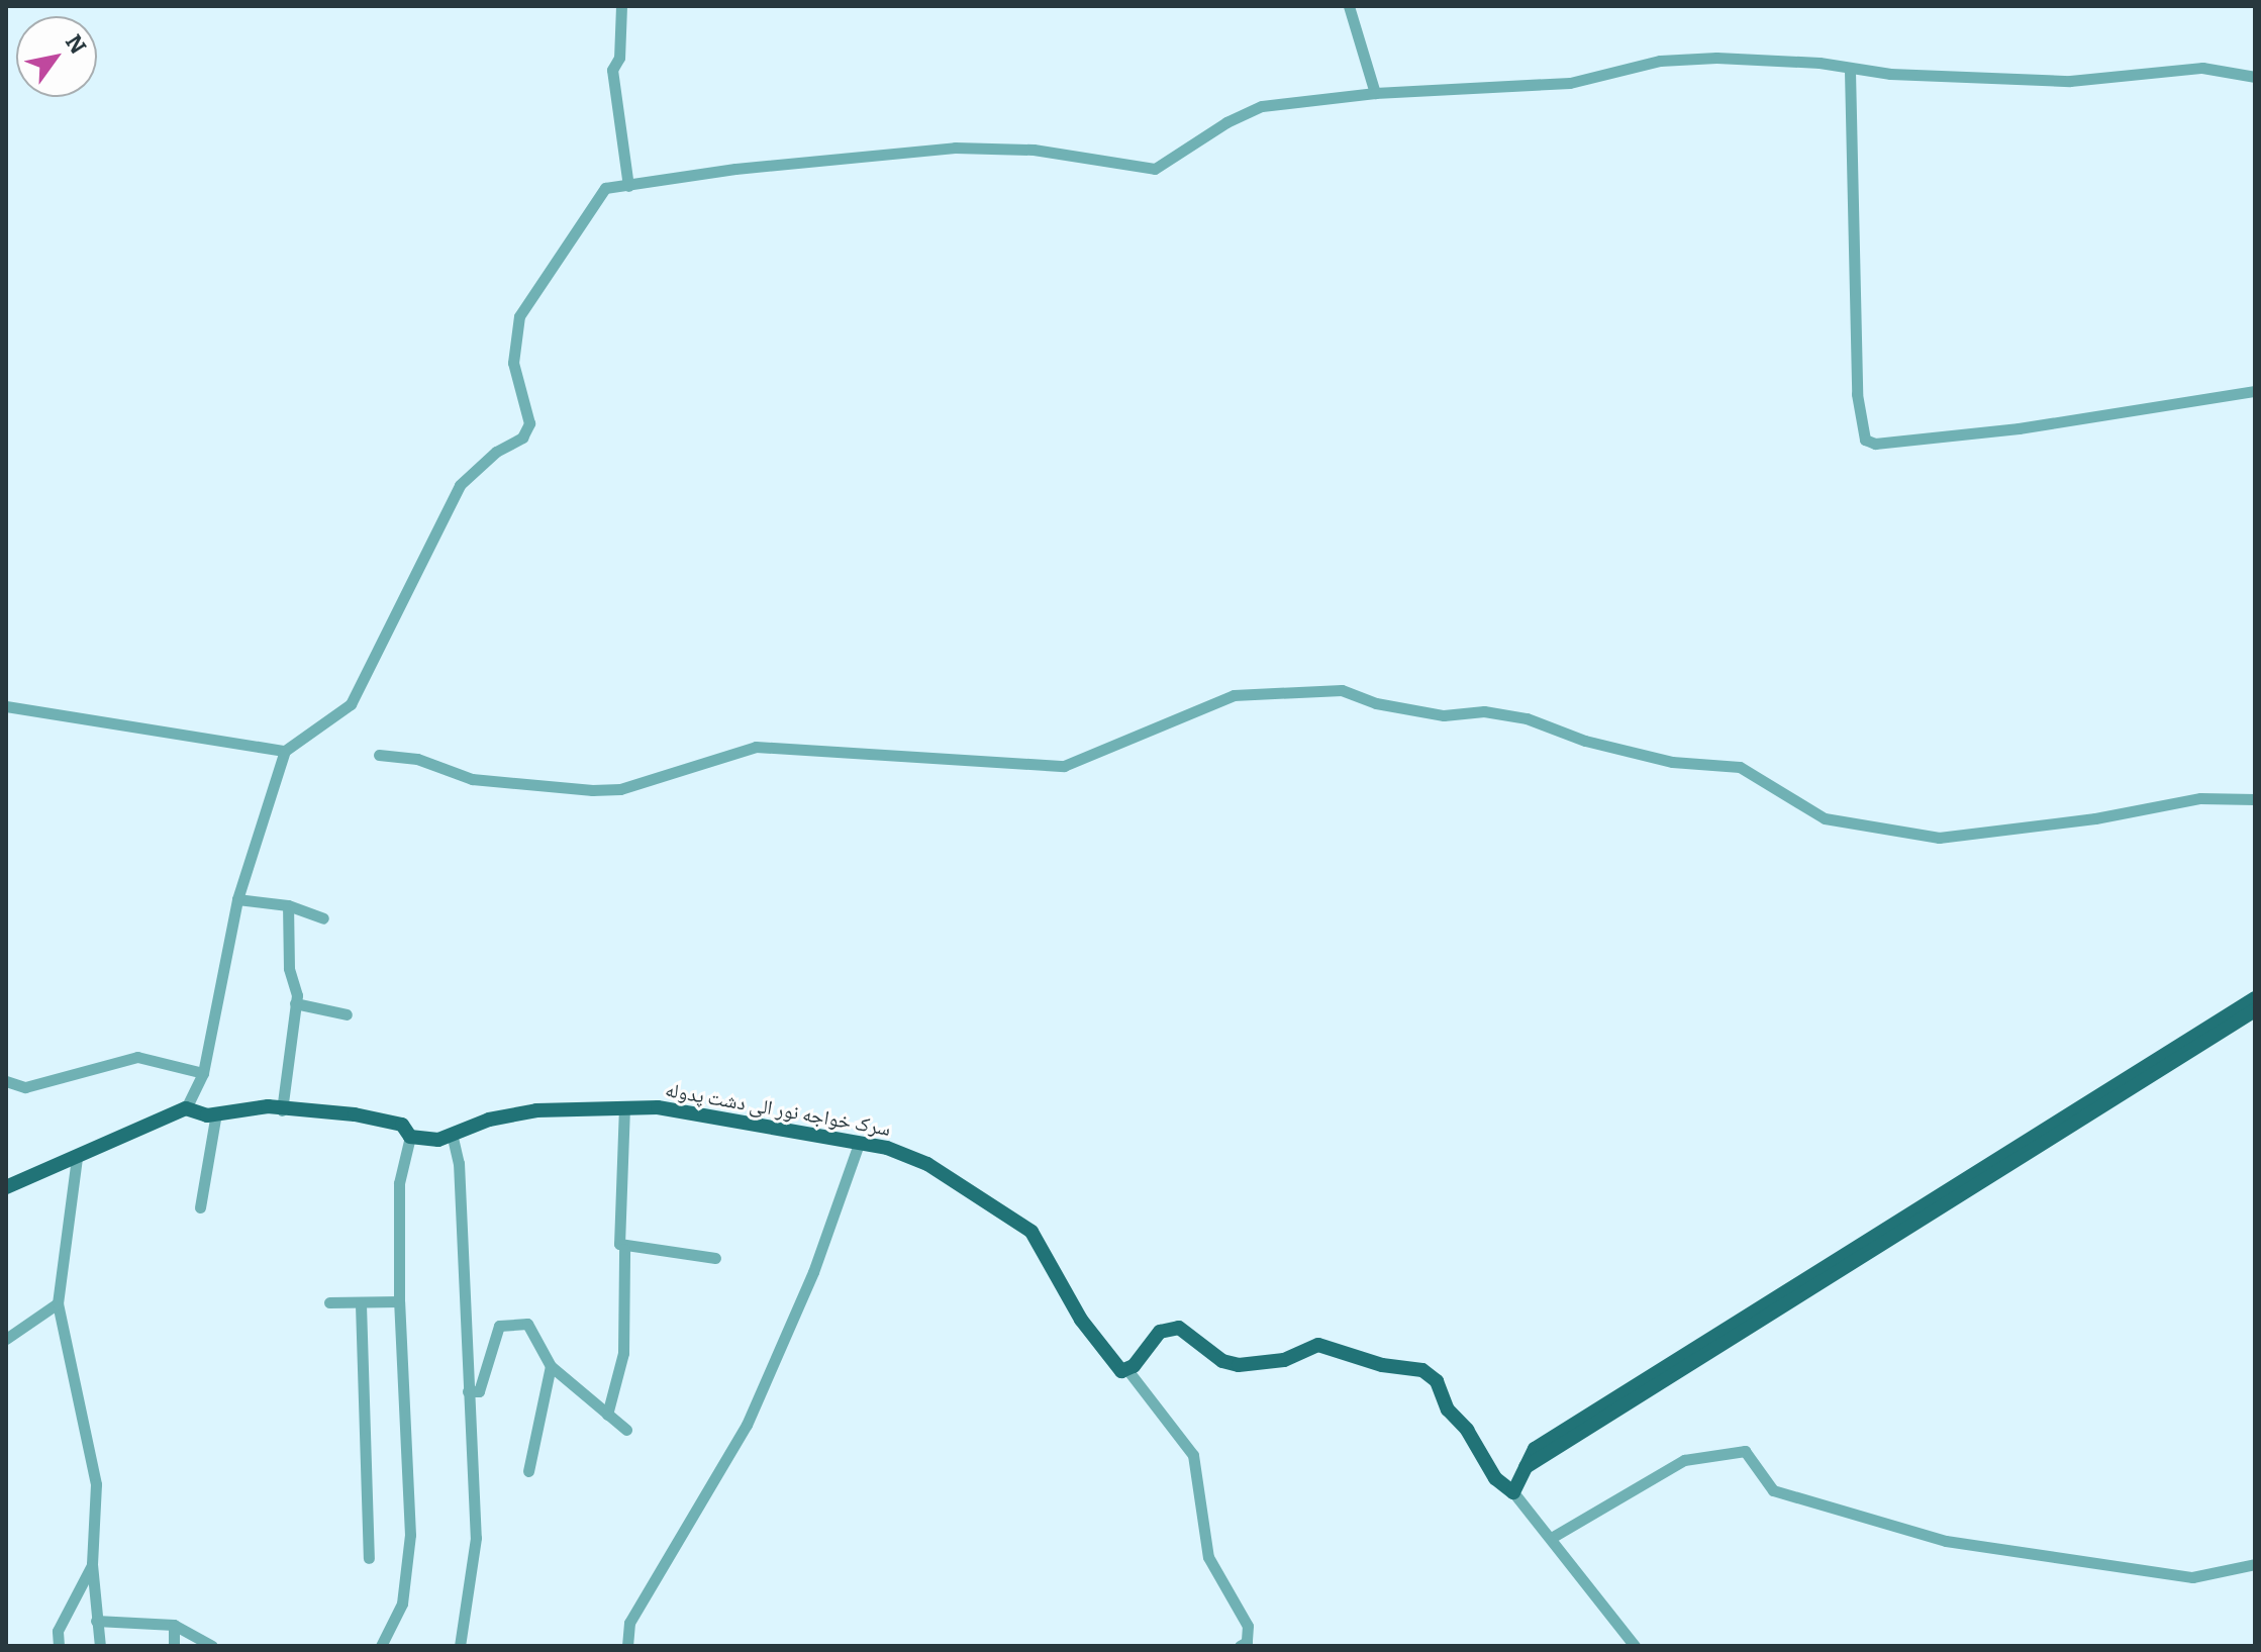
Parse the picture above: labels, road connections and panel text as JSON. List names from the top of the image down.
{
  "streets": {
    "main road": ["سرک خواجه نور الی دشت پدوله"]
  },
  "north": "top right"
}
